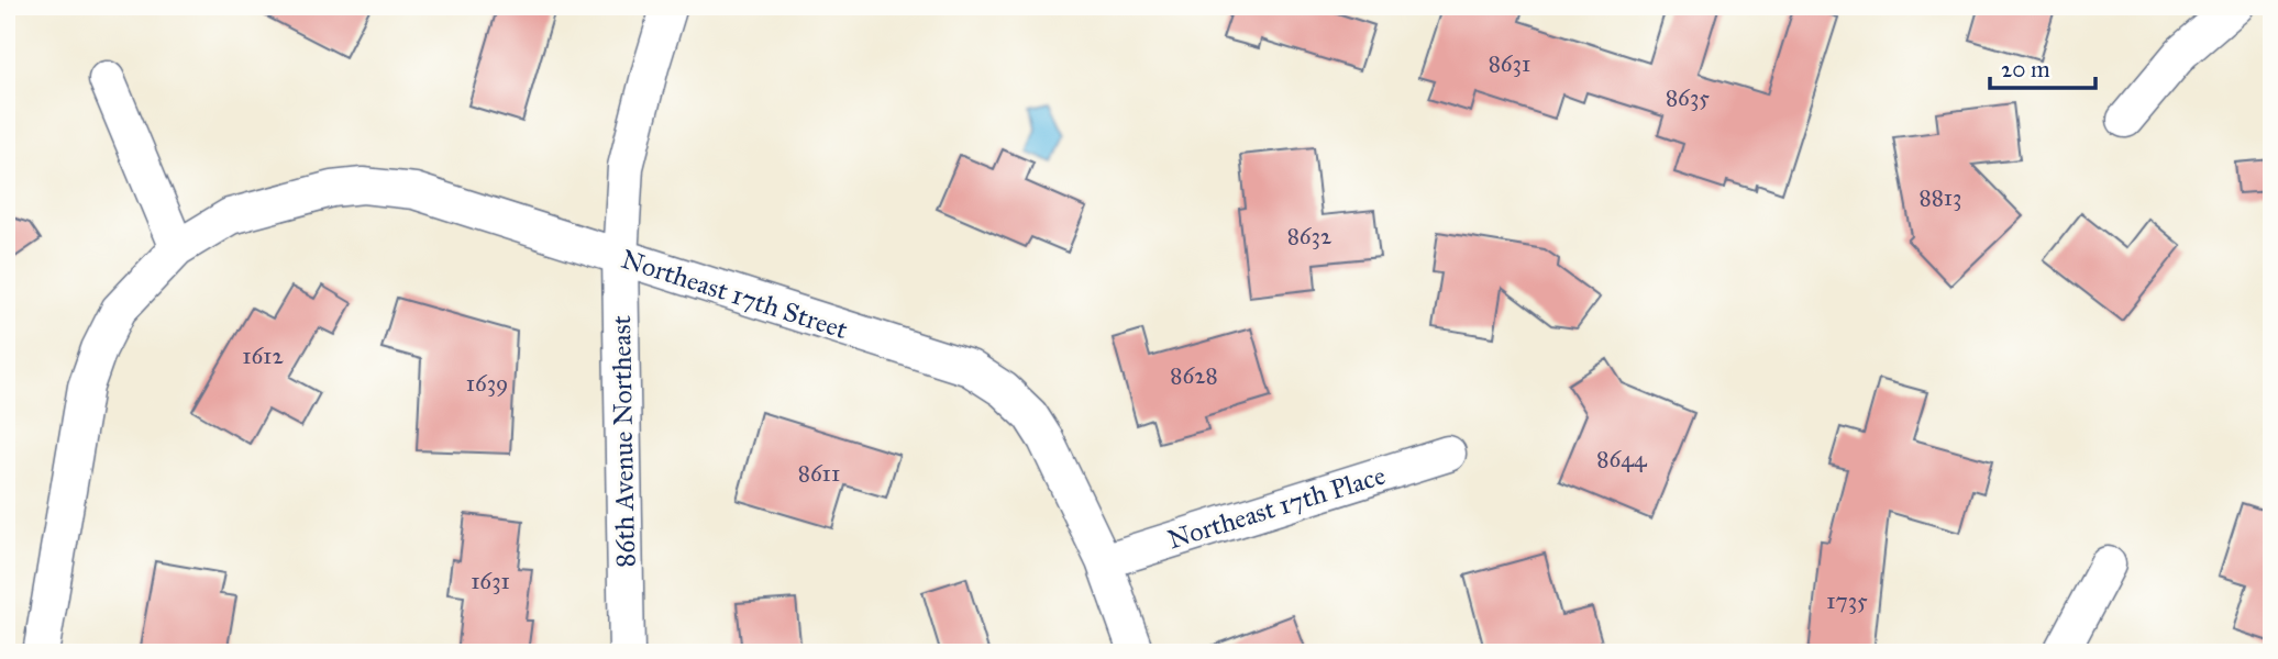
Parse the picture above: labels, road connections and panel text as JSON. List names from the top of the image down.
{
  "streets": {
    "street": ["Northeast 17th Street", "86th Avenue Northeast", "Northeast 17th Place"]
  },
  "crossings": [
    ["Northeast 17th Street", "86th Avenue Northeast"],
    ["Northeast 17th Street", "Northeast 17th Place"]
  ],
  "house_numbers": [
    "8631",
    "8635",
    "8813",
    "8632",
    "1612",
    "8628",
    "1639",
    "8644",
    "8611",
    "1631",
    "1735"
  ],
  "scale_bar": "20 m"
}
